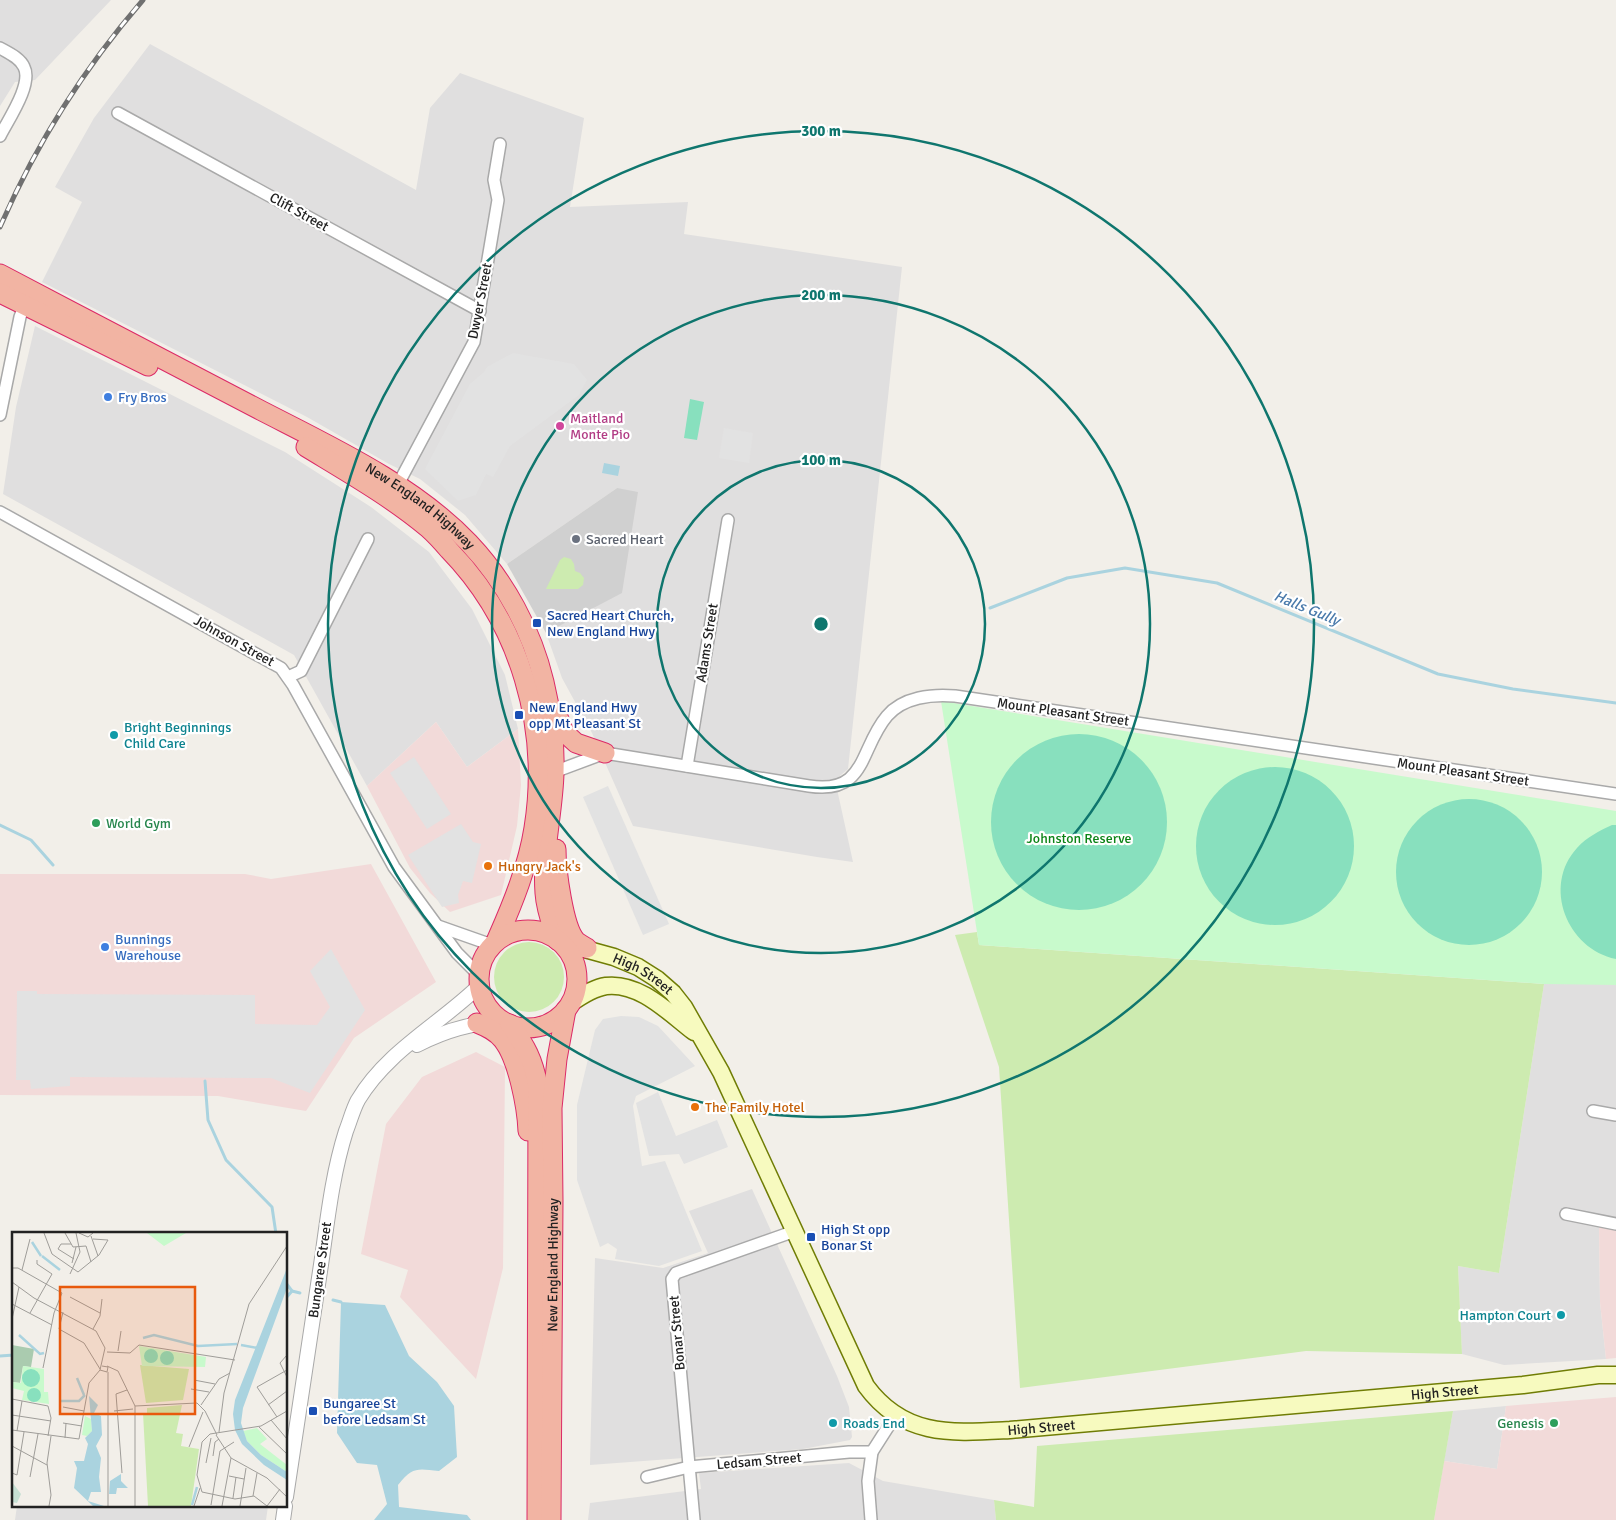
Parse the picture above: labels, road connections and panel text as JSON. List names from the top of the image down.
{
  "streets": {
    "highway": ["New England Highway"],
    "main road": ["High Street"],
    "street": [
      "Clift Street",
      "Dwyer Street",
      "Johnson Street",
      "Adams Street",
      "Mount Pleasant Street",
      "Bungaree Street",
      "Bonar Street",
      "Ledsam Street"
    ]
  },
  "crossings": [
    ["Clift Street", "Dwyer Street"],
    ["Dwyer Street", "New England Highway"],
    ["New England Highway", "Johnson Street"],
    ["New England Highway", "Mount Pleasant Street"],
    ["New England Highway", "High Street"],
    ["New England Highway", "Bungaree Street"],
    ["Johnson Street", "High Street"],
    ["Johnson Street", "Bungaree Street"],
    ["Adams Street", "Mount Pleasant Street"],
    ["High Street", "Bungaree Street"],
    ["High Street", "Bonar Street"],
    ["Bonar Street", "Ledsam Street"]
  ],
  "water": ["Halls Gully"],
  "parks": ["Johnston Reserve"],
  "places": {
    "other": [
      "Fry Bros",
      "Maitland Monte Pio",
      "Sacred Heart",
      "Bright Beginnings Child Care",
      "World Gym",
      "Hungry Jack's",
      "Bunnings Warehouse",
      "The Family Hotel",
      "Hampton Court",
      "Roads End",
      "Genesis"
    ],
    "transit": [
      "Sacred Heart Church, New England Hwy",
      "New England Hwy opp Mt Pleasant St",
      "High St opp Bonar St",
      "Bungaree St before Ledsam St"
    ]
  },
  "rings": ["300 m", "200 m", "100 m"]
}
